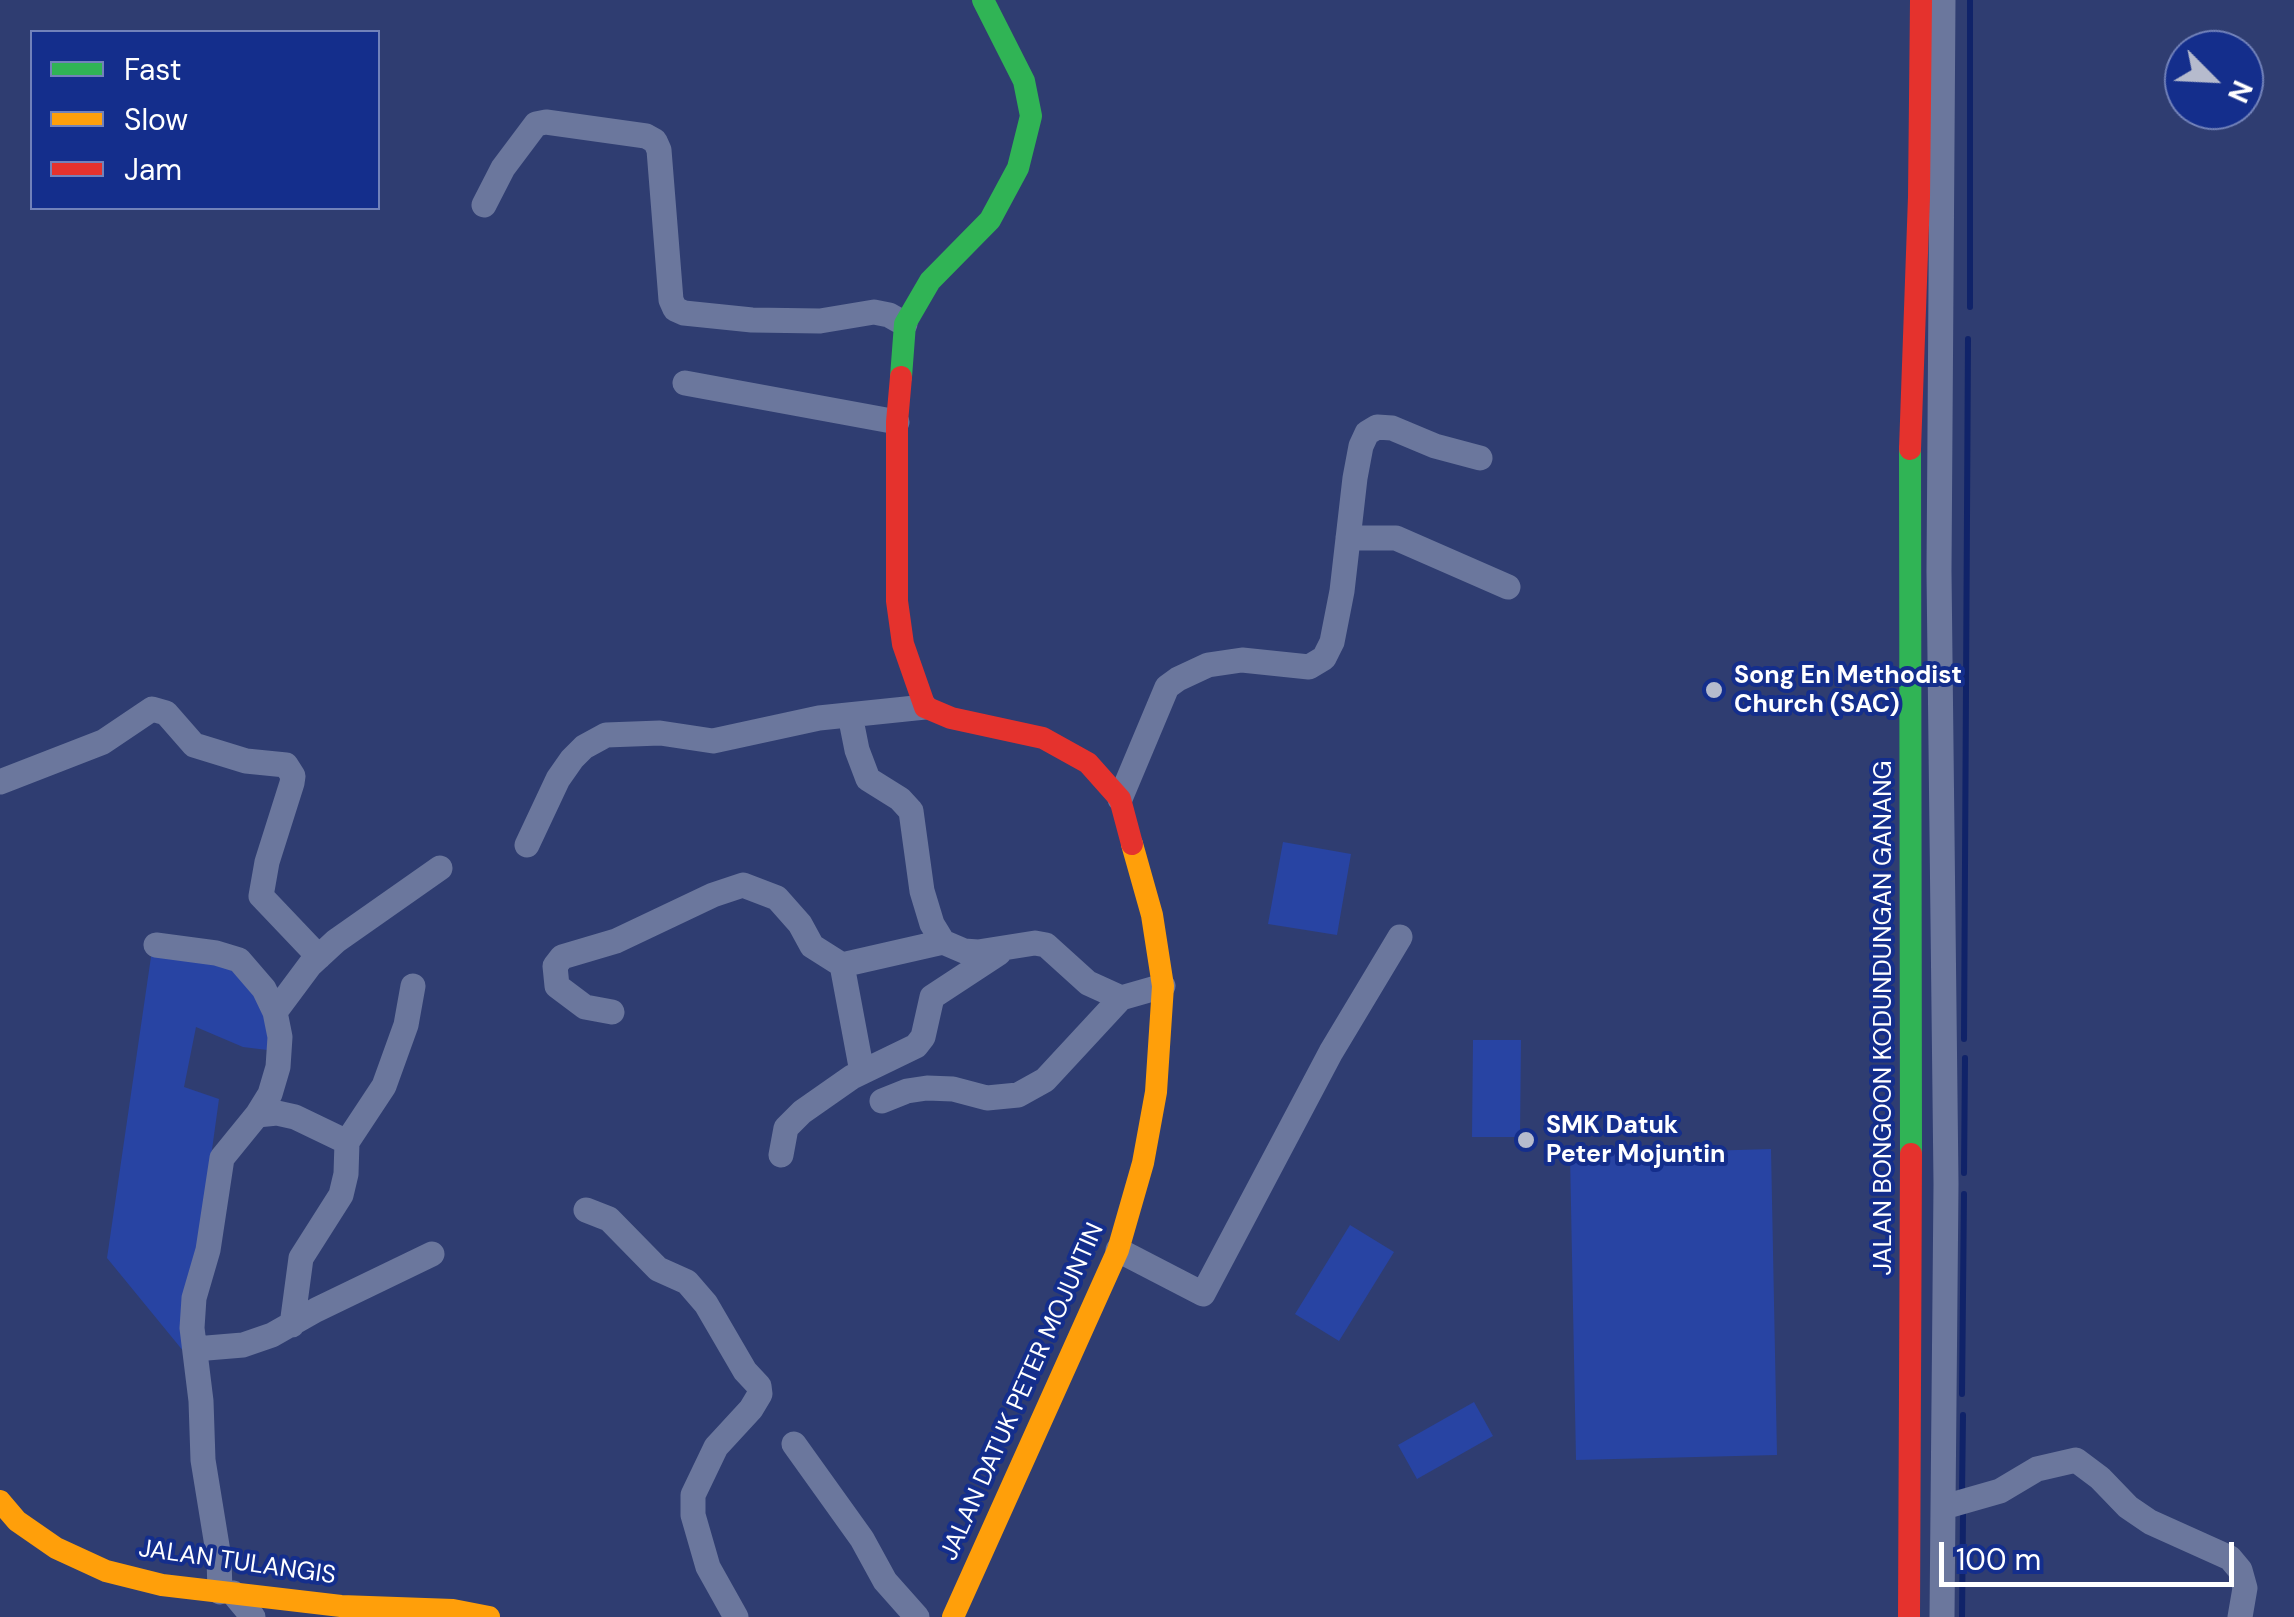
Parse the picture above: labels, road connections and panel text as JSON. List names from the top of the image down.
{
  "streets": {
    "street": ["JALAN BONGOON KODUNDUNGAN GANANG", "JALAN DATUK PETER MOJUNTIN", "JALAN TULANGIS"]
  },
  "places": ["Song En Methodist Church (SAC)", "SMK Datuk Peter Mojuntin"],
  "legend": ["Fast", "Slow", "Jam"],
  "scale_bar": "100 m",
  "north": "bottom right"
}
